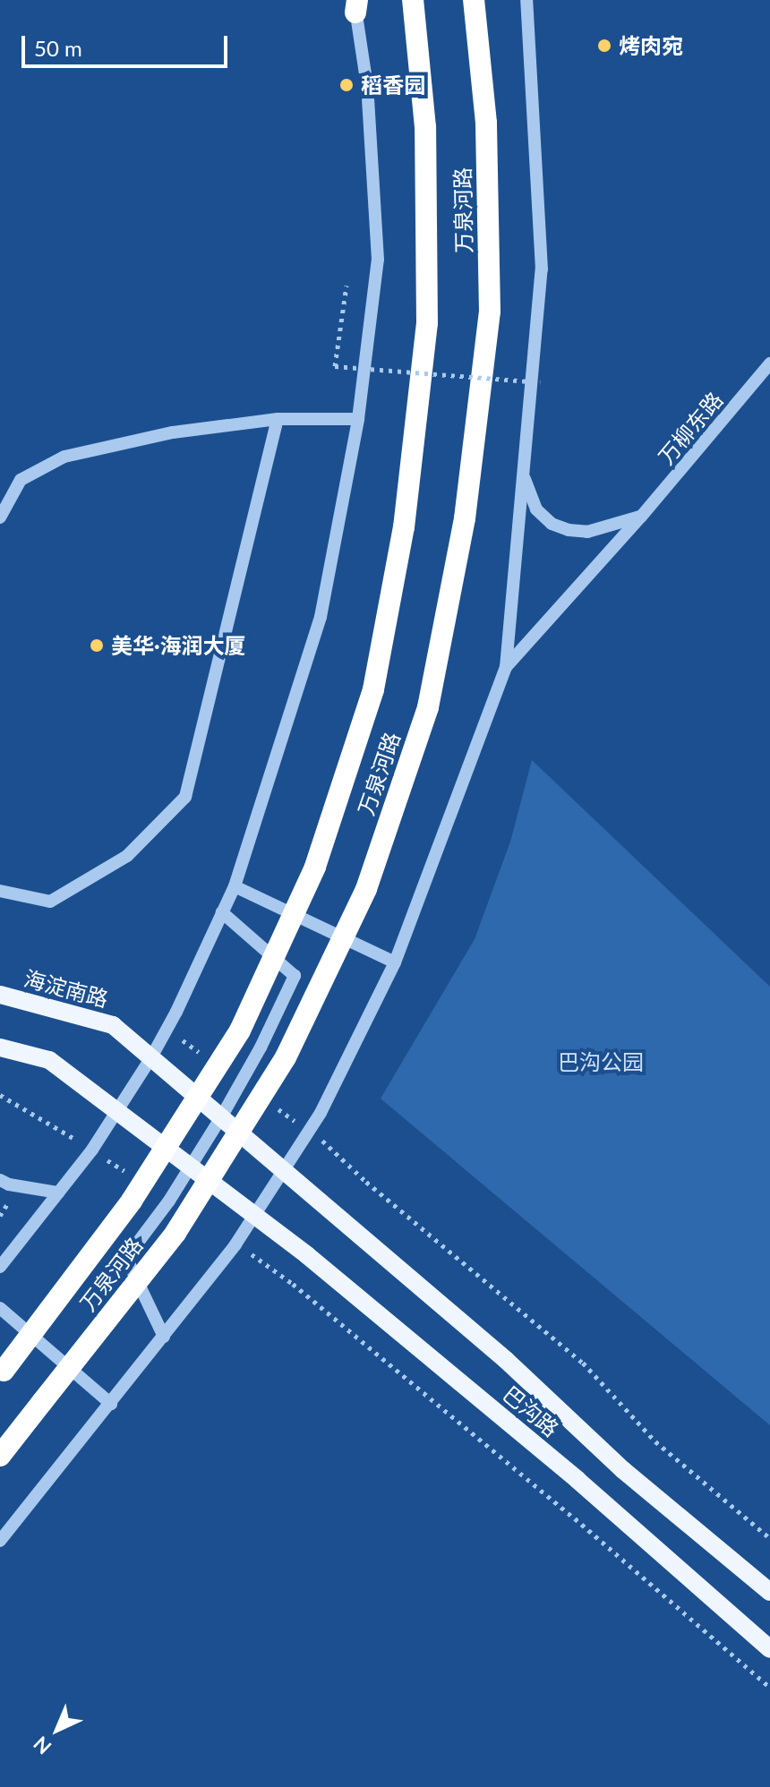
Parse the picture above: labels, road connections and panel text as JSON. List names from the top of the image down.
{
  "streets": {
    "highway": ["万泉河路"],
    "main road": ["海淀南路", "巴沟路"],
    "street": ["万柳东路"]
  },
  "crossings": [
    ["海淀南路", "巴沟路"]
  ],
  "parks": ["巴沟公园"],
  "places": ["烤肉宛", "稻香园", "美华·海润大厦"],
  "scale_bar": "50 m",
  "north": "bottom left"
}
